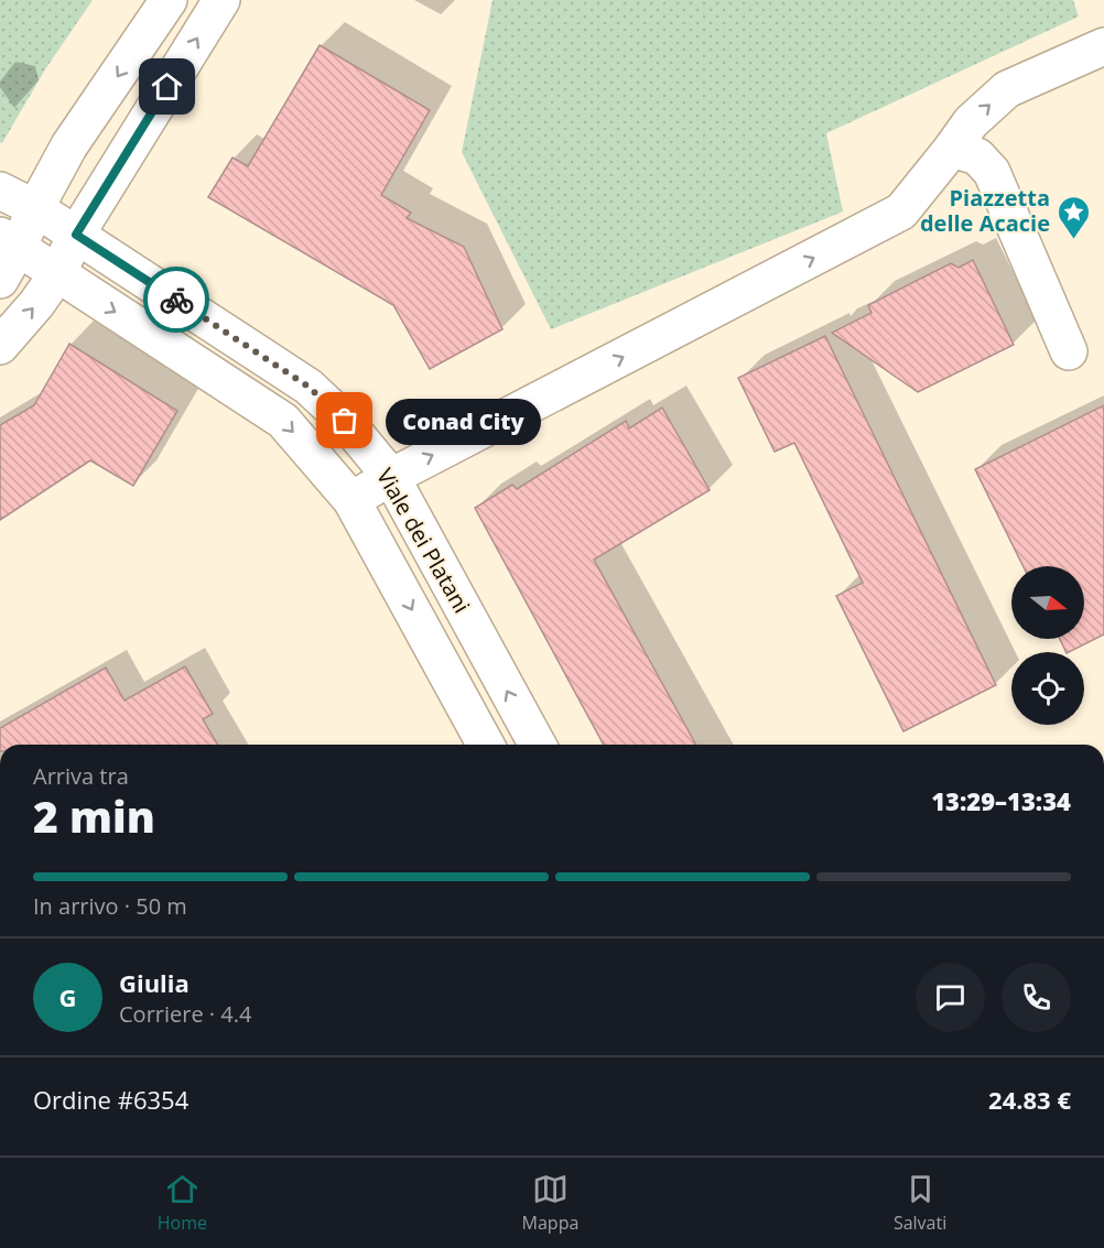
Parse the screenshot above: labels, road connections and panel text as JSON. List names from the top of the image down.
{
  "streets": {
    "street": ["Viale dei Platani"]
  },
  "places": {
    "place": ["Piazzetta delle Acacie"],
    "other": ["Conad City"]
  },
  "north": "right",
  "page": {
    "bubble": "Conad City",
    "heading": ["2 min", "Arriva tra", "13:29–13:34"],
    "panel": [
      "Giulia",
      "Corriere · 4.4",
      "Ordine #6354",
      "24.83 €"
    ],
    "bar": "In arrivo · 50 m",
    "round": "G",
    "tabs": ["Home", "Mappa", "Salvati"]
  }
}
